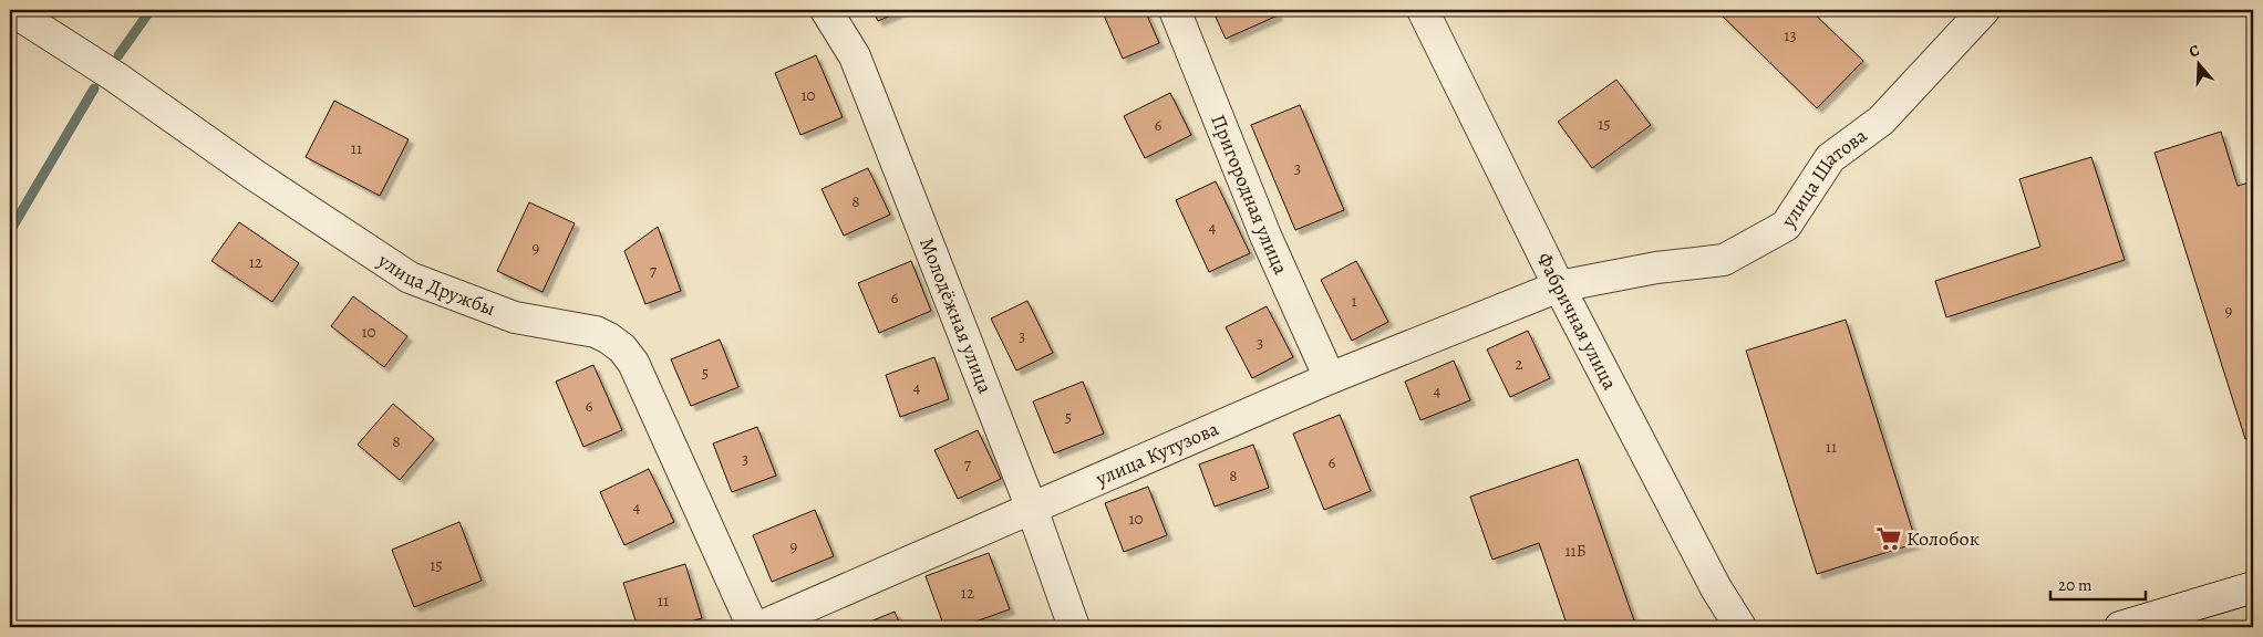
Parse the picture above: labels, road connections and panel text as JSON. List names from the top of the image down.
{
  "streets": {
    "street": [
      "улица Шатова",
      "Пригородная улица",
      "улица Дружбы",
      "Молодёжная улица",
      "Фабричная улица",
      "улица Кутузова"
    ]
  },
  "crossings": [
    ["улица Шатова", "Фабричная улица"],
    ["улица Шатова", "улица Кутузова"],
    ["Пригородная улица", "улица Кутузова"],
    ["Молодёжная улица", "улица Кутузова"],
    ["Фабричная улица", "улица Кутузова"]
  ],
  "places": {
    "supermarket": ["Колобок"]
  },
  "house_numbers": [
    "13",
    "10",
    "15",
    "6",
    "11",
    "3",
    "8",
    "4",
    "9",
    "12",
    "7",
    "6",
    "1",
    "9",
    "10",
    "3",
    "3",
    "2",
    "5",
    "4",
    "4",
    "6",
    "5",
    "8",
    "11",
    "3",
    "6",
    "7",
    "8",
    "4",
    "10",
    "9",
    "11Б",
    "15",
    "12",
    "11"
  ],
  "scale_bar": "20 m",
  "north": "top"
}
